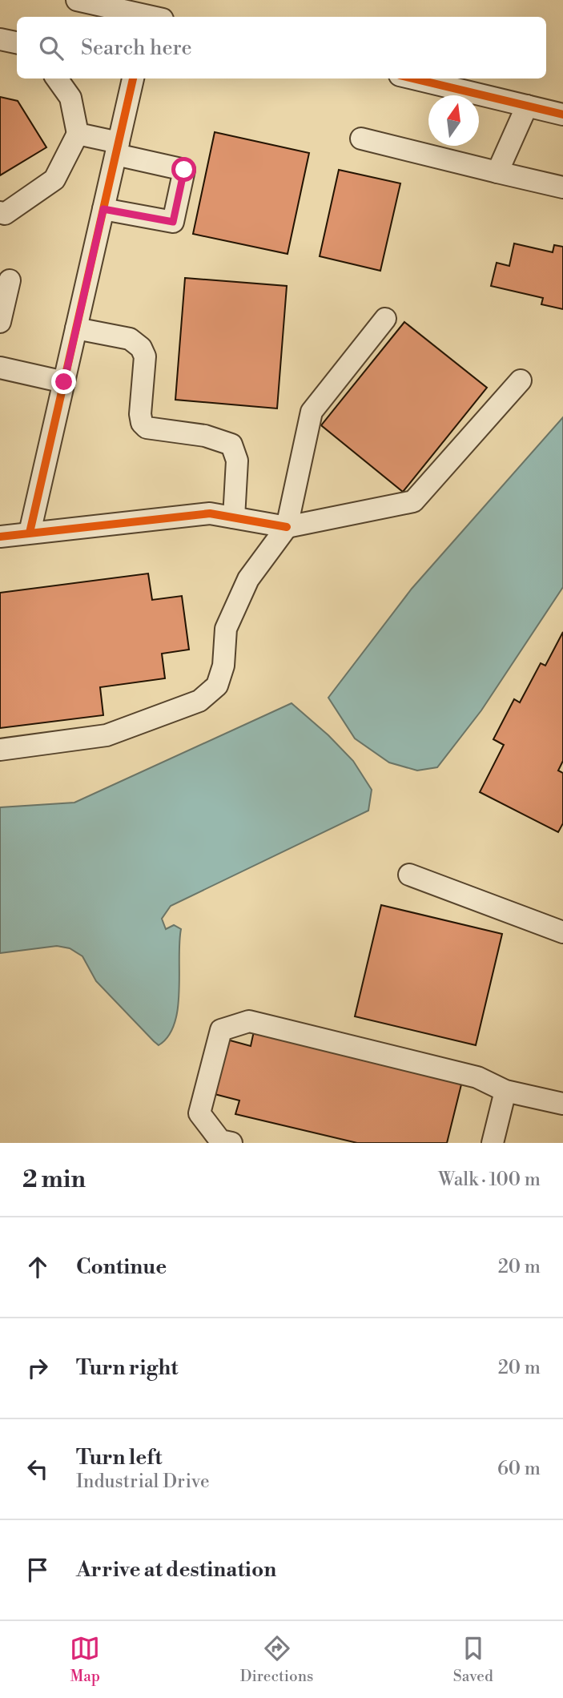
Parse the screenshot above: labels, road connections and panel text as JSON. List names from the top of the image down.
{
  "north": "top",
  "page": {
    "search": "Search here",
    "heading": ["2 min", "Walk · 100 m"],
    "list": [
      ["Continue", "20 m"],
      ["Turn right", "20 m"],
      ["Turn left", "Industrial Drive", "60 m"],
      "Arrive at destination"
    ],
    "nav": ["Map", "Directions", "Saved"]
  }
}
